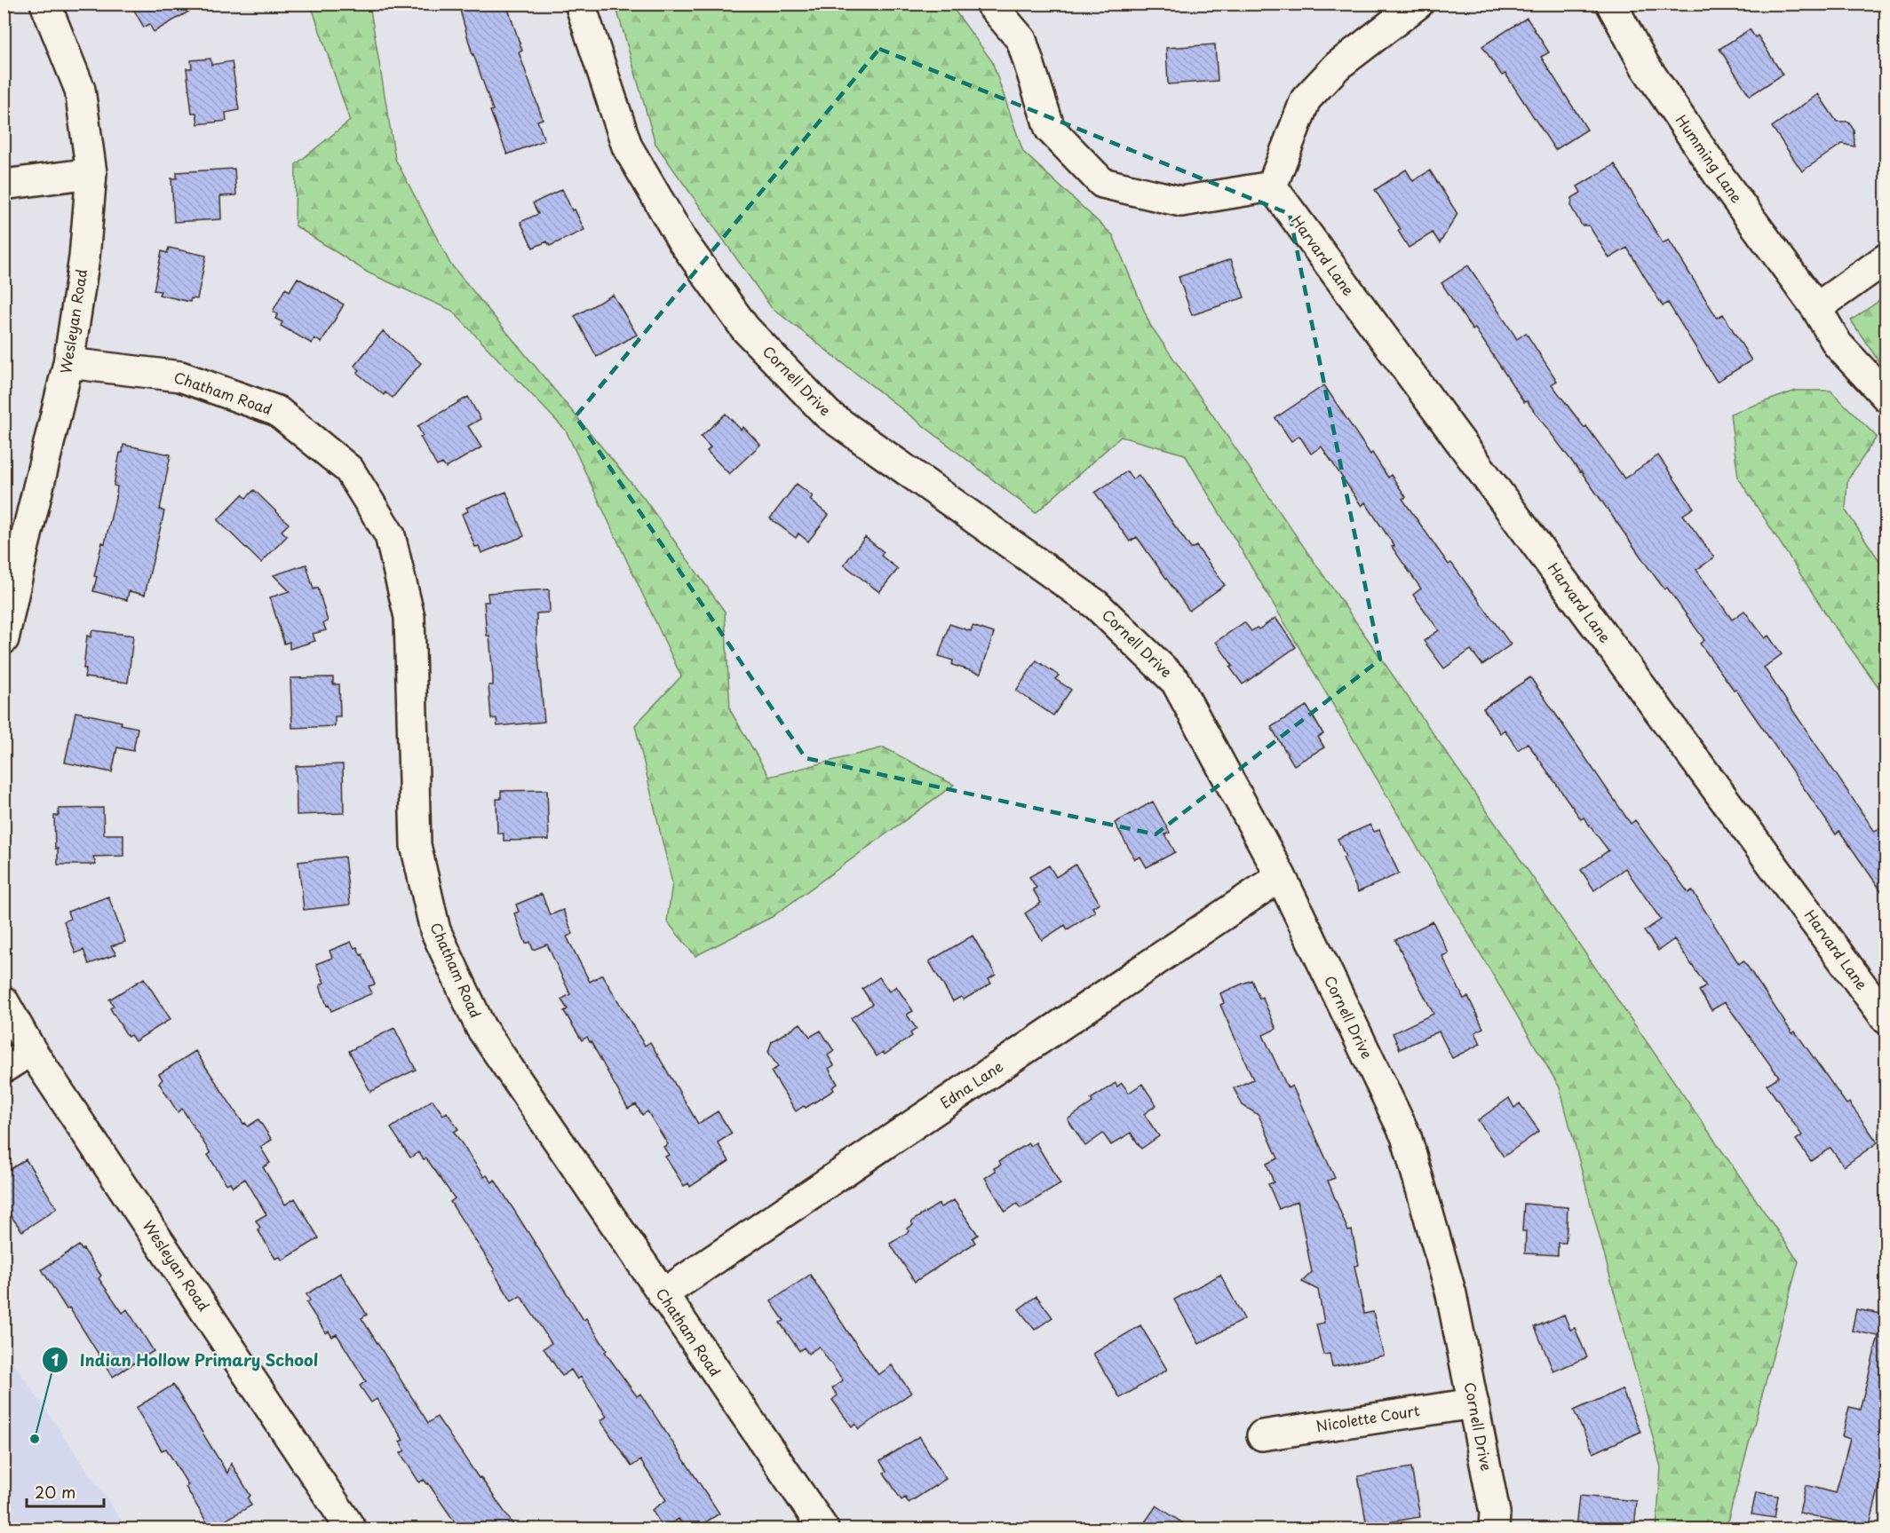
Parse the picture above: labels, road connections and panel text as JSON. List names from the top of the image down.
{
  "streets": {
    "street": [
      "Humming Lane",
      "Harvard Lane",
      "Wesleyan Road",
      "Cornell Drive",
      "Chatham Road",
      "Edna Lane",
      "Nicolette Court"
    ]
  },
  "crossings": [
    ["Wesleyan Road", "Chatham Road"],
    ["Cornell Drive", "Edna Lane"],
    ["Cornell Drive", "Nicolette Court"],
    ["Chatham Road", "Edna Lane"]
  ],
  "places": ["Indian Hollow Primary School"],
  "scale_bar": "20 m"
}
